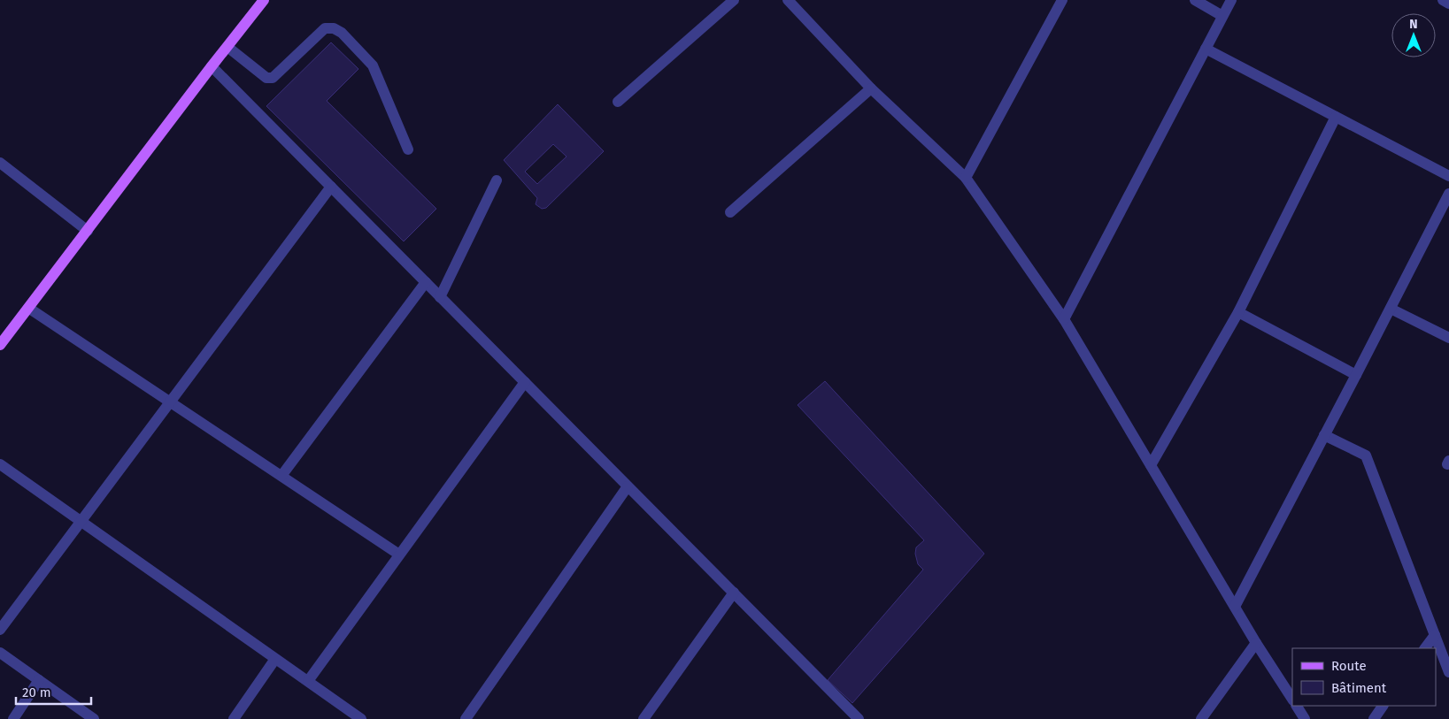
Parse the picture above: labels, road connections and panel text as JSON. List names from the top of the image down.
{
  "legend": ["Route", "Bâtiment"],
  "scale_bar": "20 m",
  "north": "top"
}
